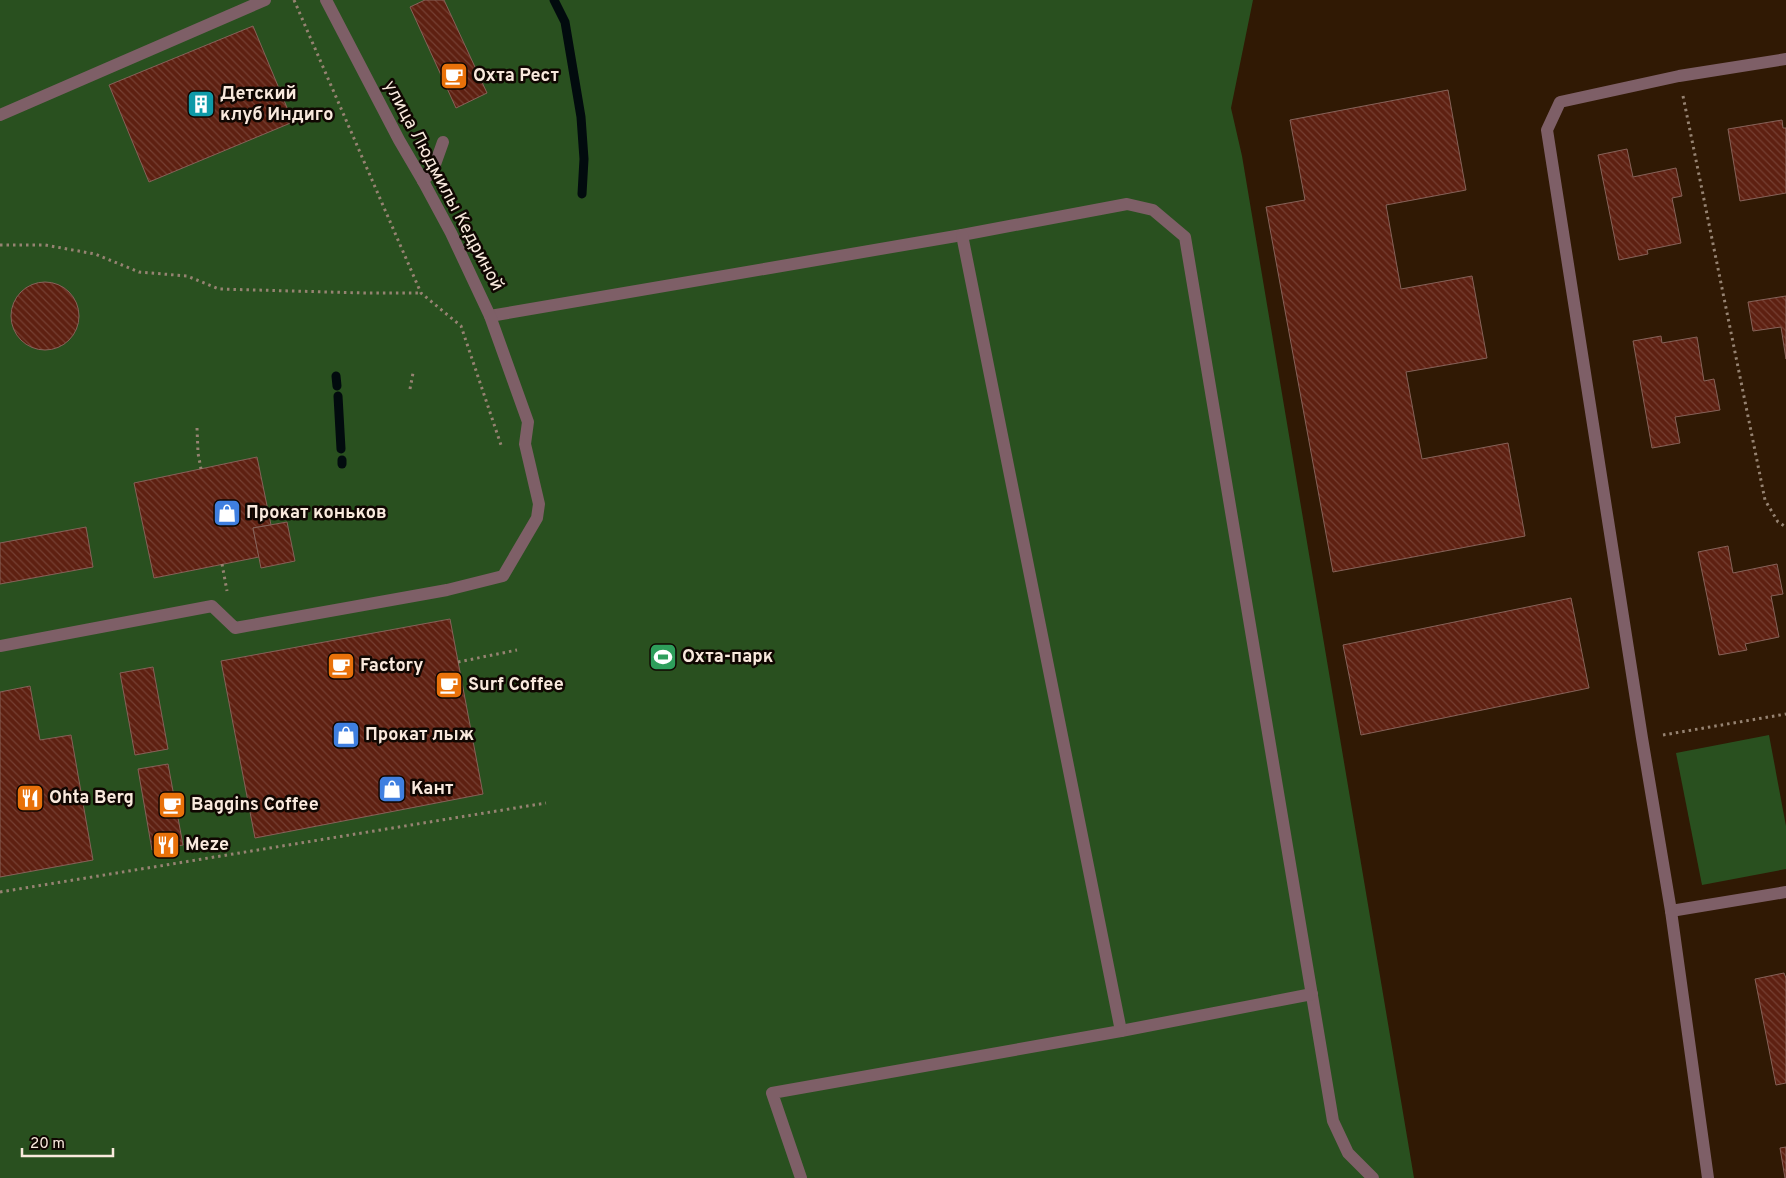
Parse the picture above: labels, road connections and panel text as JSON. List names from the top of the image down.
{
  "streets": {
    "street": ["улица Людмилы Кедриной"]
  },
  "places": {
    "cafe": [
      "Охта Рест",
      "Factory",
      "Surf Coffee",
      "Baggins Coffee"
    ],
    "building": ["Детский клуб Индиго"],
    "shop": ["Прокат коньков", "Прокат лыж", "Кант"],
    "sports": ["Охта-парк"],
    "restaurant": ["Ohta Berg", "Meze"]
  },
  "scale_bar": "20 m"
}
